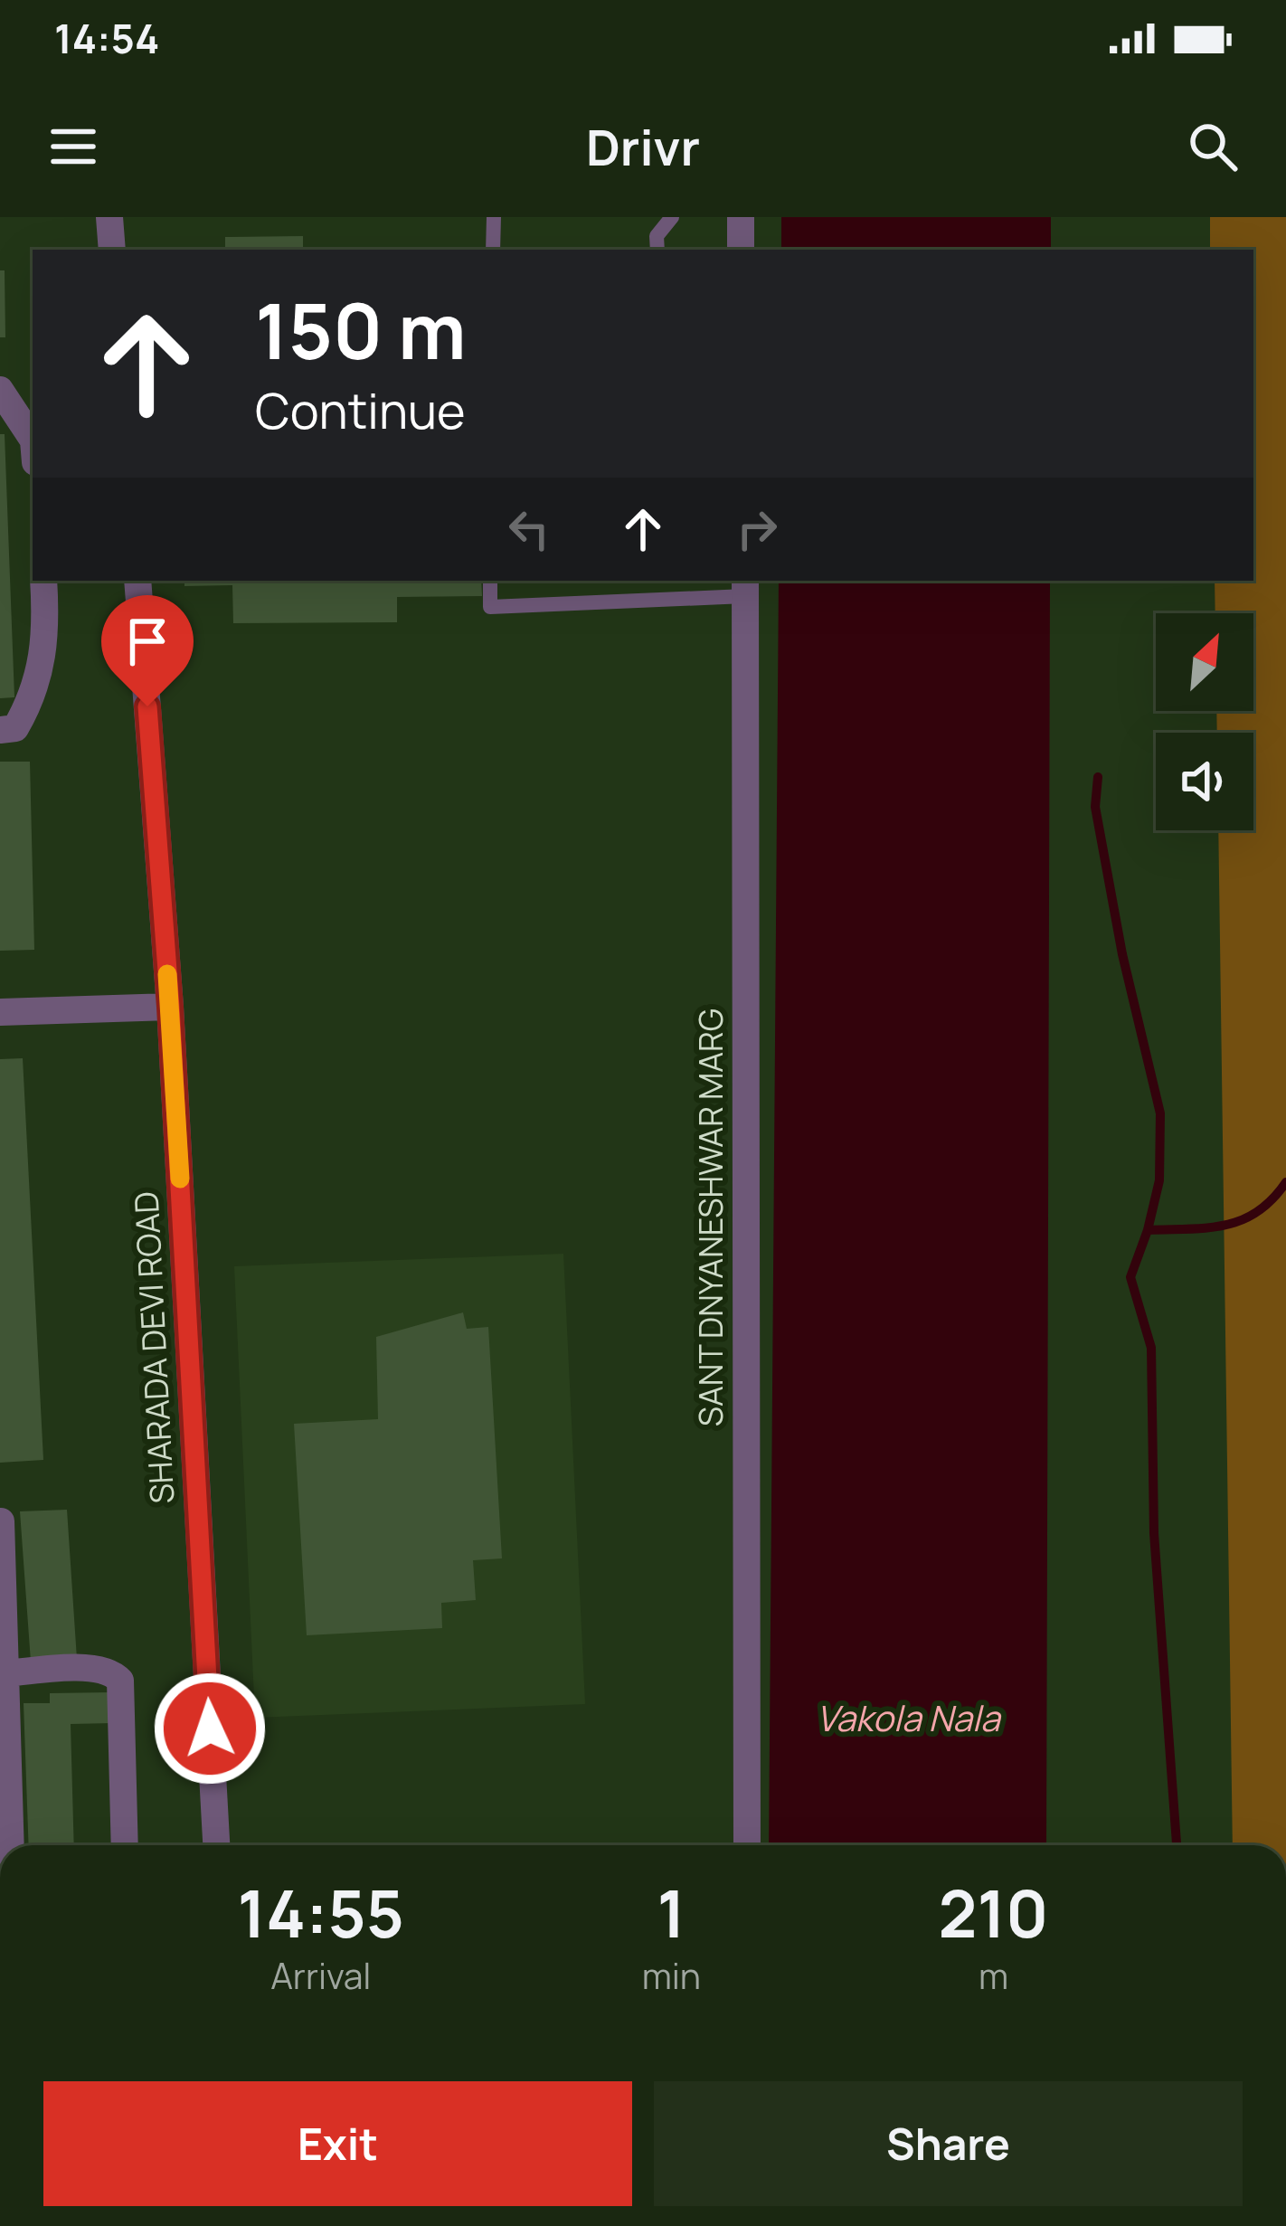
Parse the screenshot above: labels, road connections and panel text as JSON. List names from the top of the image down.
{
  "streets": {
    "street": ["SANT DNYANESHWAR MARG", "SHARADA DEVI ROAD"]
  },
  "water": ["Vakola Nala"],
  "north": "top right",
  "page": {
    "status": "14:54",
    "header": "Drivr",
    "turn": ["150 m", "Continue"],
    "eta": [
      "14:55",
      "Arrival",
      "1",
      "min",
      "210",
      "m"
    ],
    "buttons": ["Exit", "Share"]
  }
}
